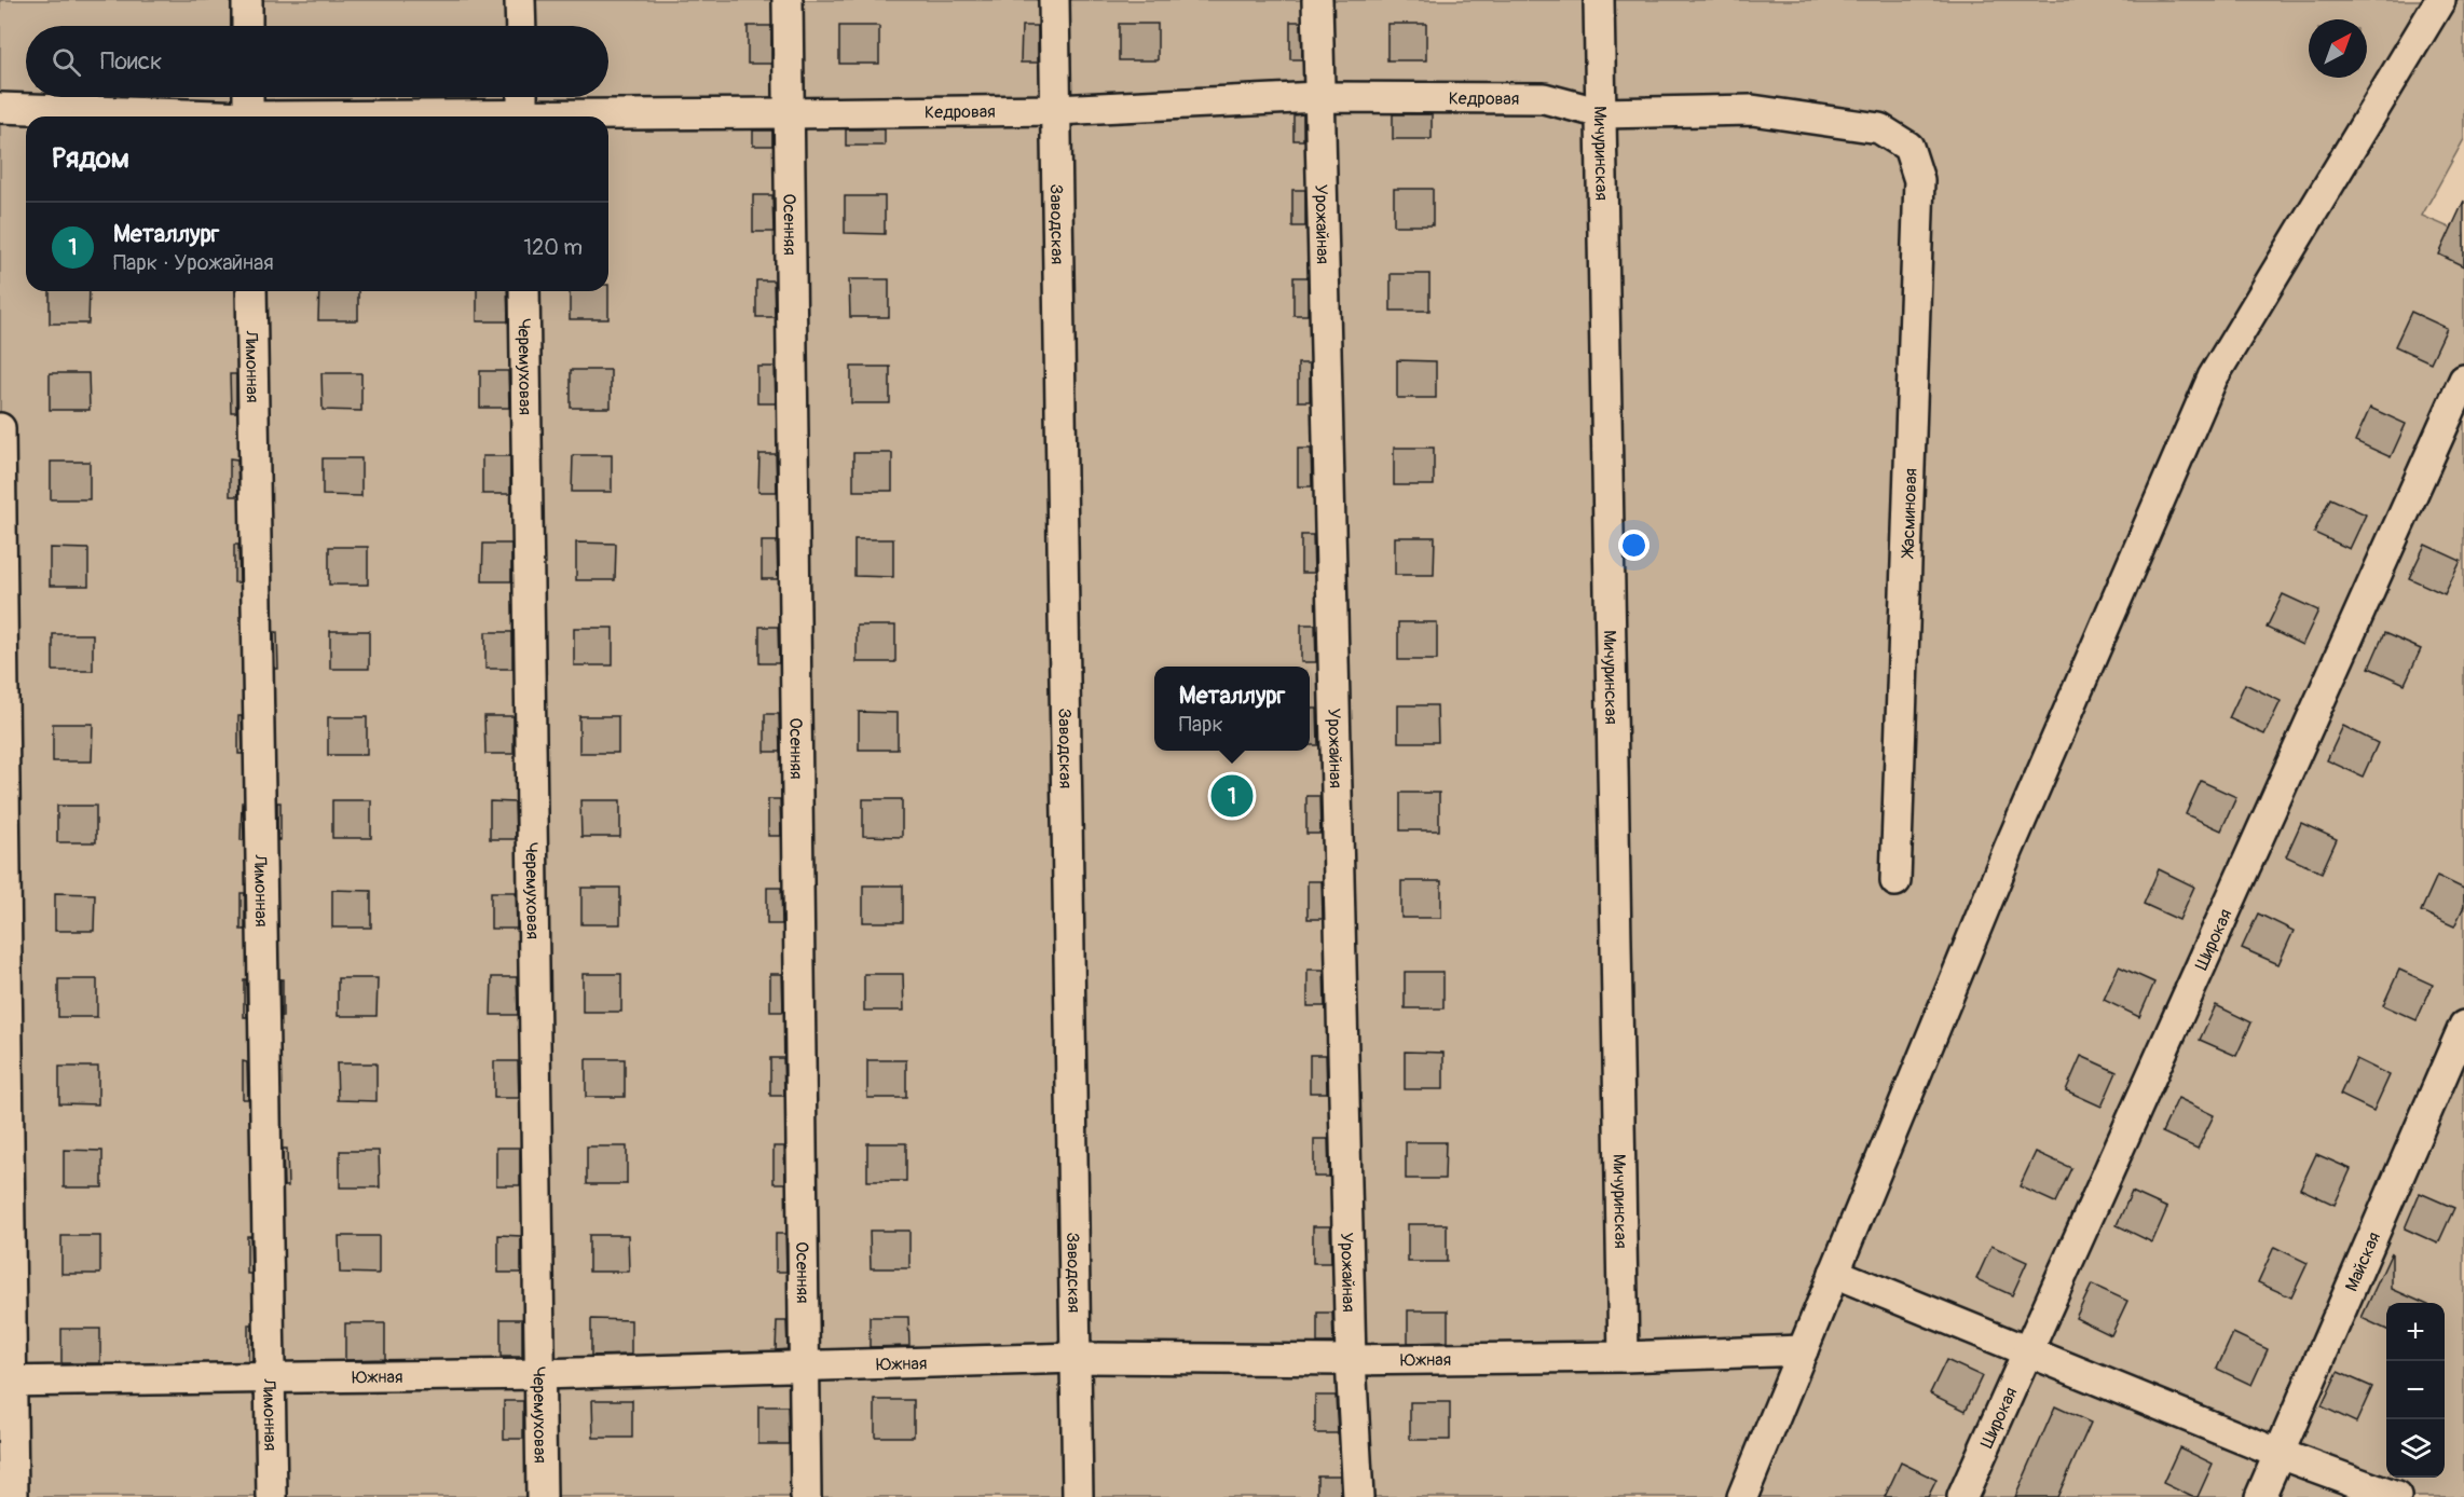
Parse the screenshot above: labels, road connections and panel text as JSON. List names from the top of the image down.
{
  "streets": {
    "street": [
      "Кедровая",
      "Мичуринская",
      "Осенняя",
      "Заводская",
      "Урожайная",
      "Лимонная",
      "Черемуховая",
      "Жасминовая",
      "Широкая",
      "Майская",
      "Южная"
    ]
  },
  "crossings": [
    ["Кедровая", "Мичуринская"],
    ["Кедровая", "Осенняя"],
    ["Кедровая", "Заводская"],
    ["Кедровая", "Урожайная"],
    ["Кедровая", "Жасминовая"],
    ["Мичуринская", "Южная"],
    ["Осенняя", "Южная"],
    ["Заводская", "Южная"],
    ["Урожайная", "Южная"],
    ["Лимонная", "Южная"],
    ["Черемуховая", "Южная"]
  ],
  "north": "top right",
  "page": {
    "search": "Поиск",
    "heading": "Рядом",
    "list": [
      {
        "mark": "1",
        "name": "Металлург",
        "note": "Парк · Урожайная",
        "value": "120 m"
      }
    ],
    "popup": ["Металлург", "Парк"],
    "pins": "1",
    "map_buttons": ["+", "−"]
  }
}
